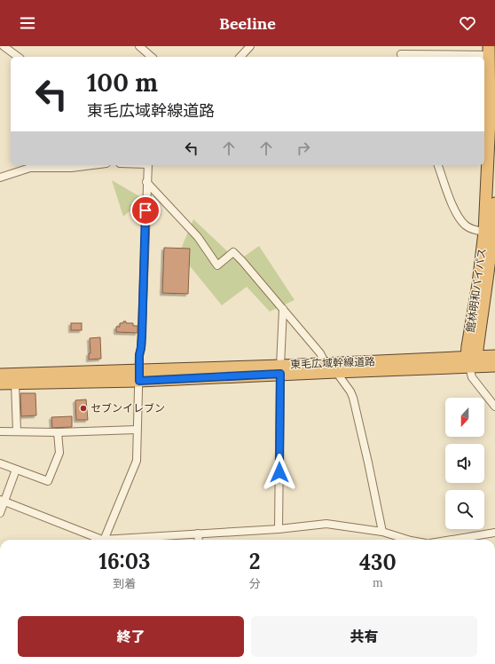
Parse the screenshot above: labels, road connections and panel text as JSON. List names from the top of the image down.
{
  "streets": {
    "highway": ["館林明和バイパス", "東毛広域幹線道路"]
  },
  "crossings": [
    ["館林明和バイパス", "東毛広域幹線道路"]
  ],
  "places": ["セブンイレブン"],
  "north": "bottom",
  "page": {
    "header": "Beeline",
    "turn": ["100 m", "東毛広域幹線道路"],
    "eta": [
      "16:03",
      "到着",
      "2",
      "分",
      "430",
      "m"
    ],
    "buttons": ["終了", "共有"]
  }
}
